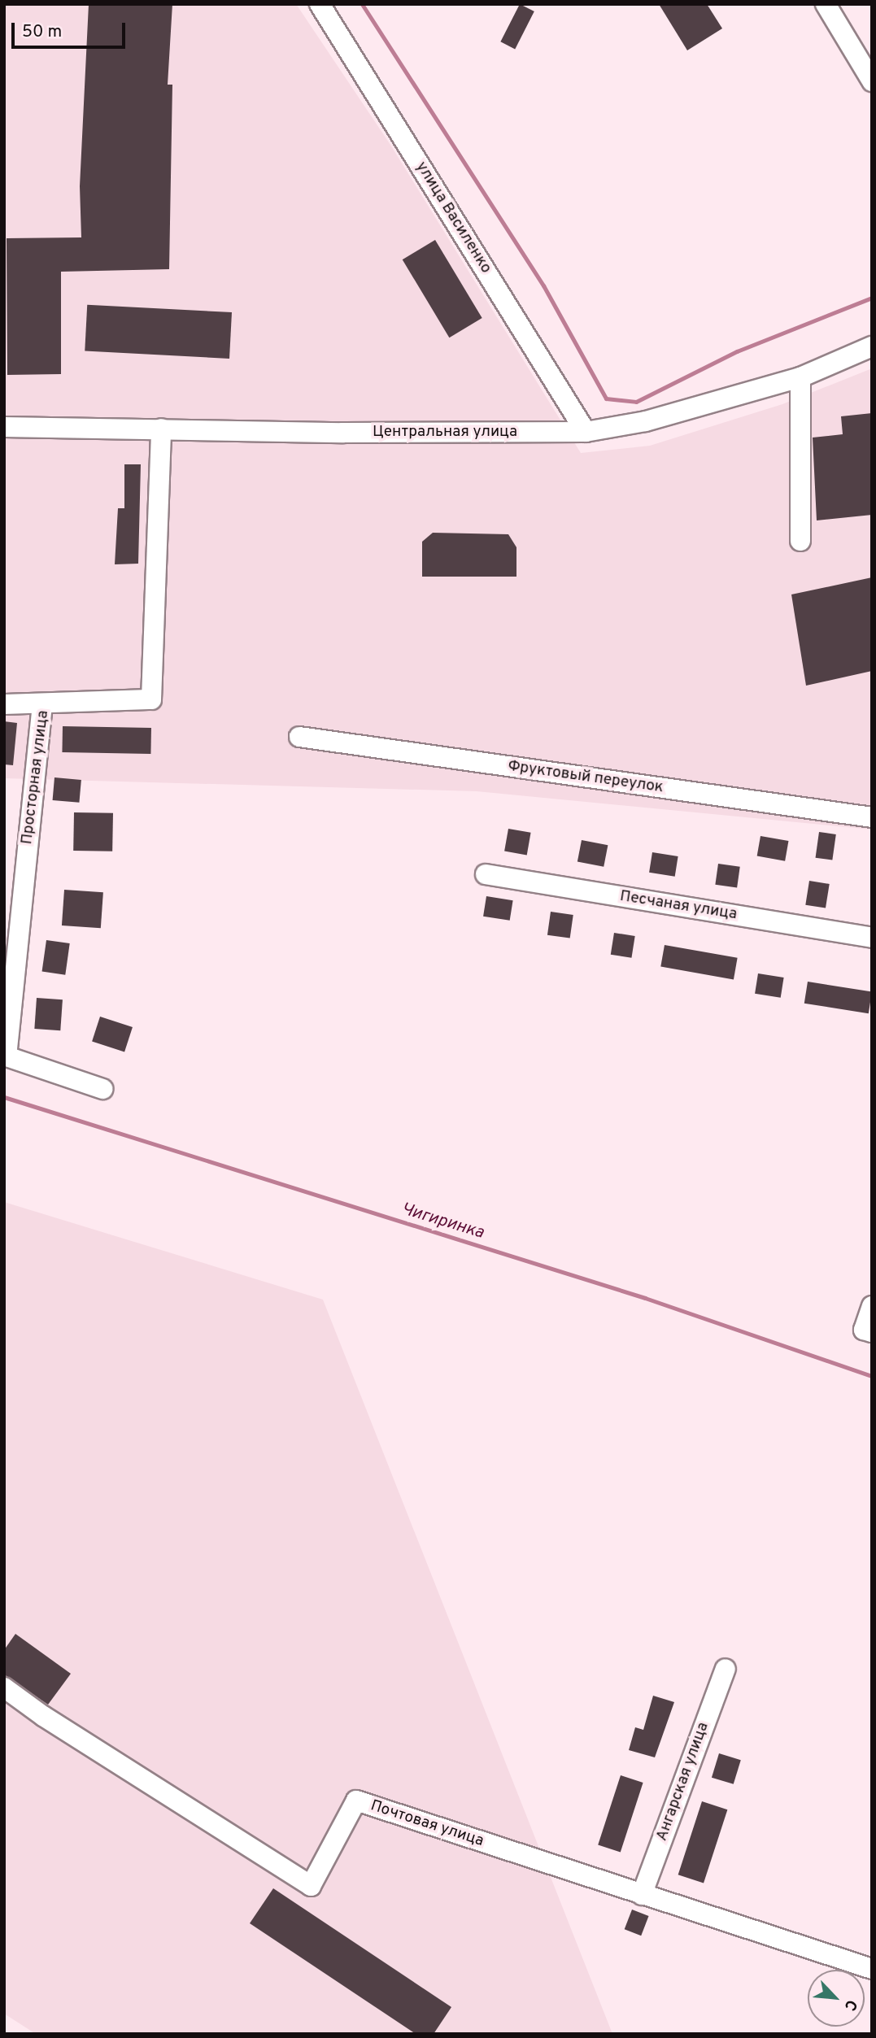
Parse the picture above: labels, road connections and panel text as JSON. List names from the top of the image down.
{
  "streets": {
    "street": [
      "улица Василенко",
      "Центральная улица",
      "Просторная улица",
      "Фруктовый переулок",
      "Песчаная улица",
      "Ангарская улица",
      "Почтовая улица"
    ]
  },
  "crossings": [
    ["улица Василенко", "Центральная улица"],
    ["Центральная улица", "Просторная улица"],
    ["Ангарская улица", "Почтовая улица"]
  ],
  "water": ["Чигиринка"],
  "scale_bar": "50 m",
  "north": "bottom right"
}
